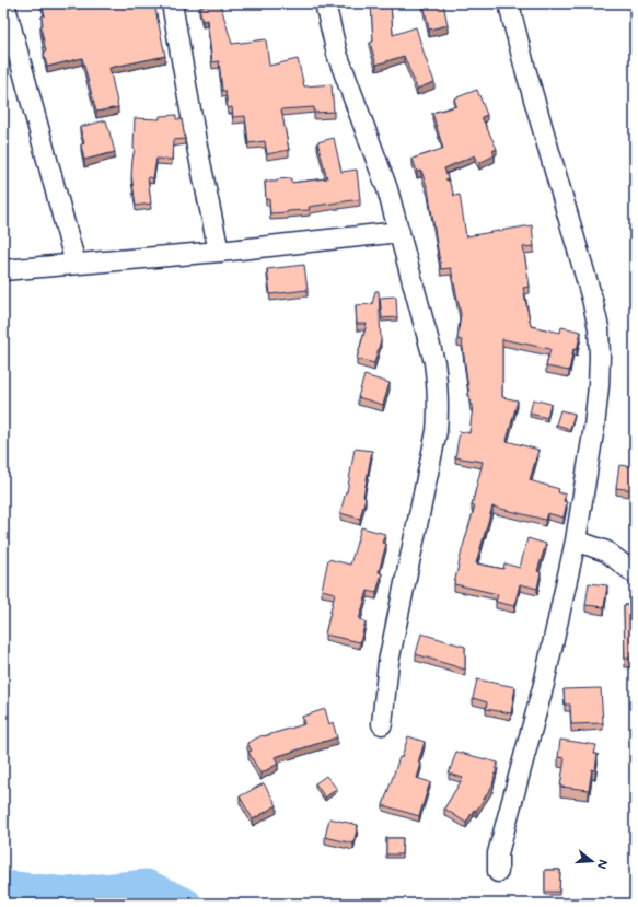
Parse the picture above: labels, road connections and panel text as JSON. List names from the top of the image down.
{
  "north": "right"
}
